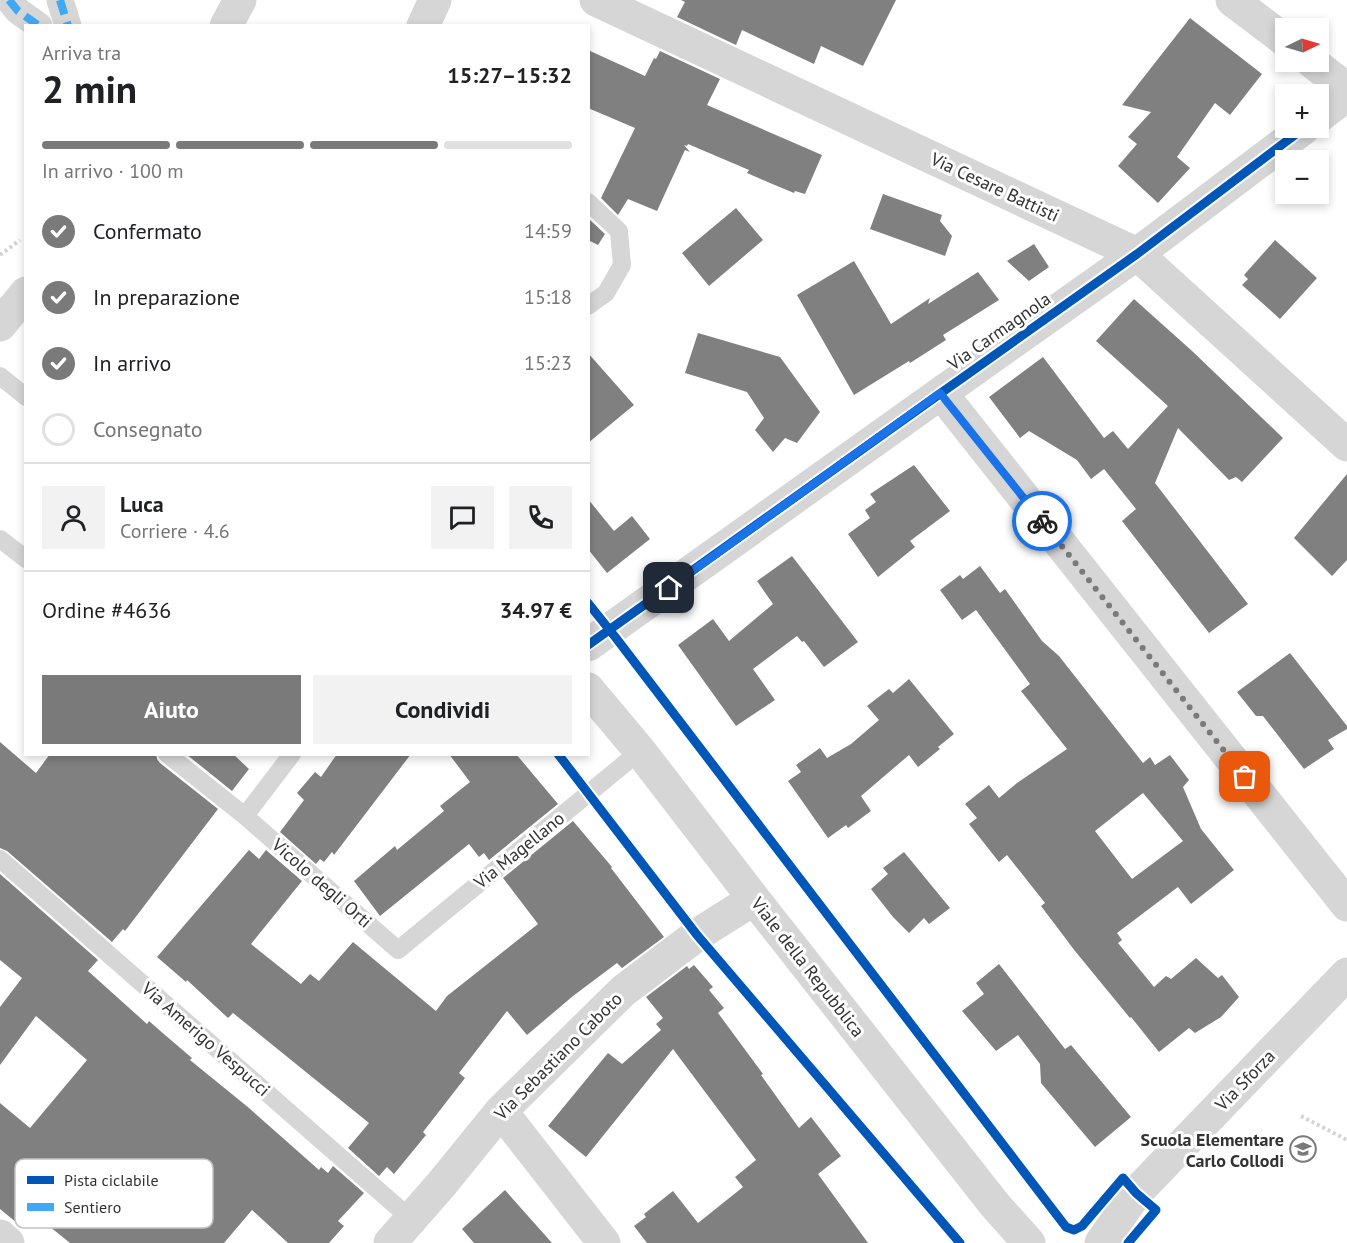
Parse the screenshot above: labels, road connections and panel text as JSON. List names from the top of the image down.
{
  "streets": {
    "street": [
      "Via Cesare Battisti",
      "Via Carmagnola",
      "Viale della Repubblica",
      "Via Sebastiano Caboto",
      "Via Sforza"
    ],
    "lane": ["Via Magellano", "Vicolo degli Orti", "Via Amerigo Vespucci"]
  },
  "crossings": [
    ["Via Cesare Battisti", "Via Carmagnola"],
    ["Via Magellano", "Vicolo degli Orti"],
    ["Via Magellano", "Viale della Repubblica"],
    ["Viale della Repubblica", "Via Sebastiano Caboto"],
    ["Via Amerigo Vespucci", "Via Sebastiano Caboto"]
  ],
  "places": {
    "school or university": ["Scuola Elementare Carlo Collodi"]
  },
  "legend": ["Pista ciclabile", "Sentiero"],
  "north": "right",
  "page": {
    "map_buttons": ["+", "−"],
    "heading": ["2 min", "Arriva tra", "15:27–15:32"],
    "panel": [
      "Luca",
      "Corriere · 4.6",
      "Ordine #4636",
      "34.97 €"
    ],
    "bar": "In arrivo · 100 m",
    "list": [
      ["Confermato", "14:59"],
      ["In preparazione", "15:18"],
      ["In arrivo", "15:23"],
      "Consegnato"
    ],
    "buttons": ["Aiuto", "Condividi"]
  }
}
